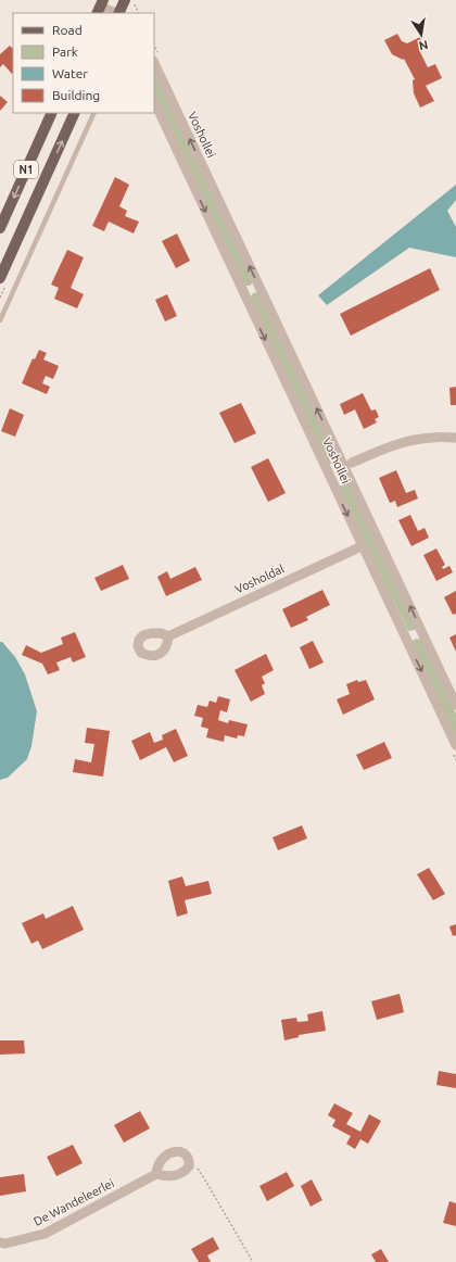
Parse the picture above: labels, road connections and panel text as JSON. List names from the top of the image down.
{
  "streets": {
    "main road": ["N1"],
    "street": ["Voshollei", "Vosholdal", "De Wandeleerlei"]
  },
  "crossings": [
    ["Voshollei", "Vosholdal"]
  ],
  "legend": [
    "Road",
    "Park",
    "Water",
    "Building"
  ],
  "north": "bottom"
}
